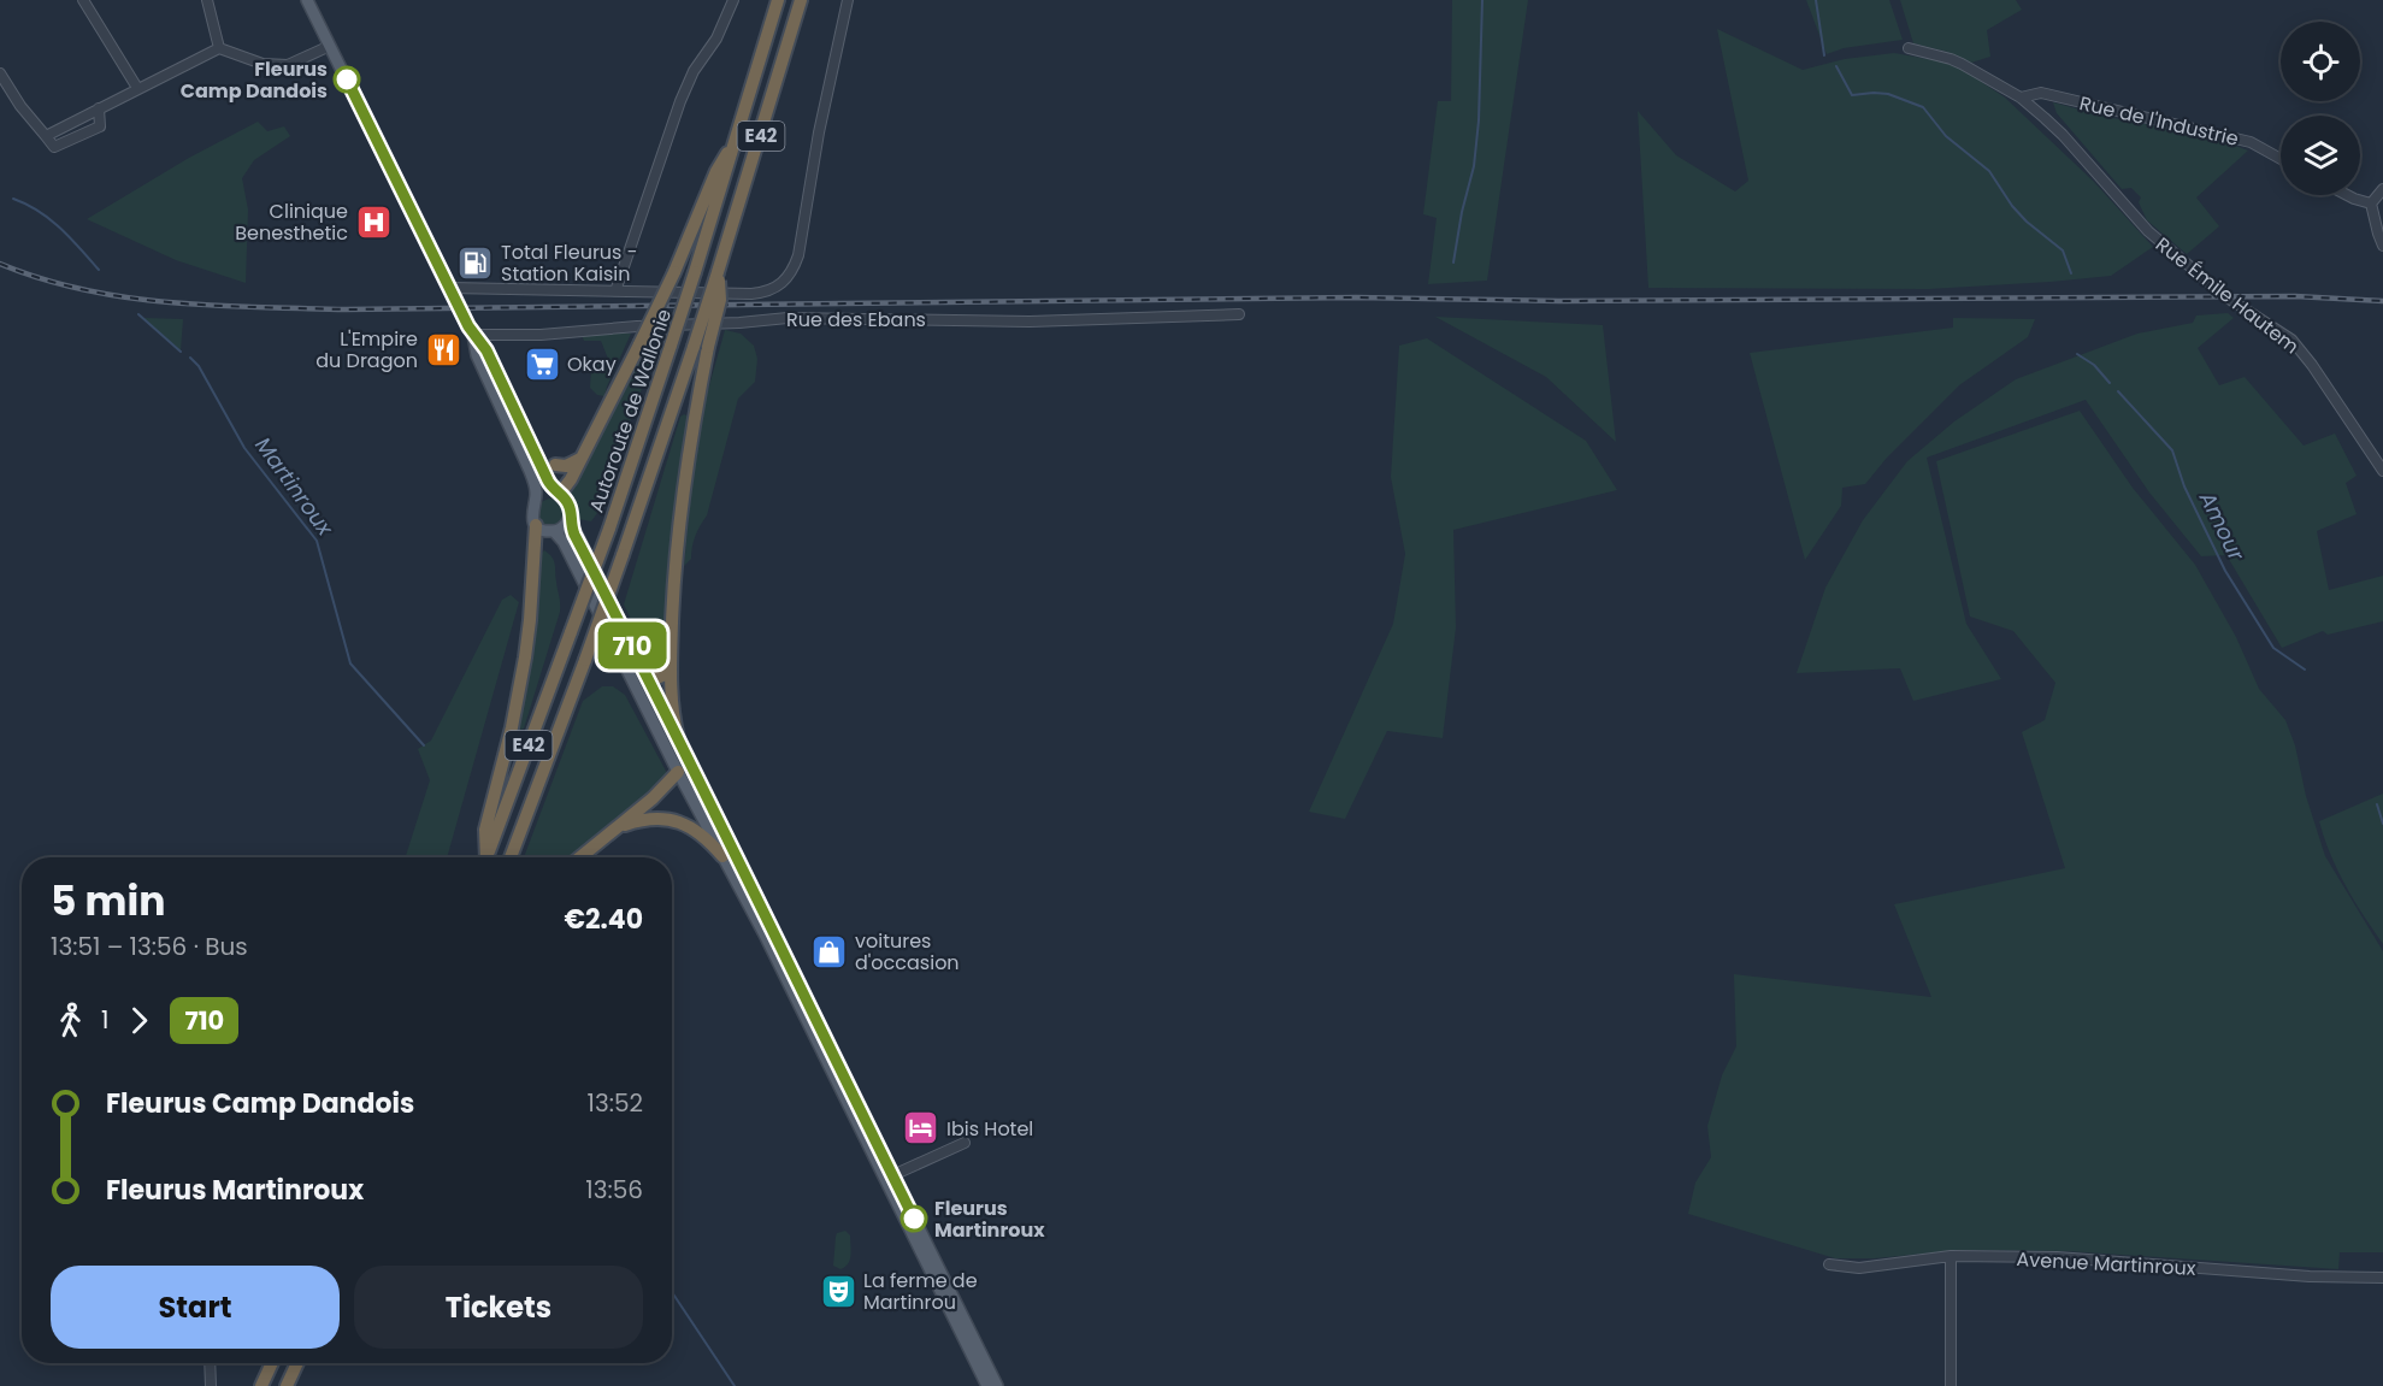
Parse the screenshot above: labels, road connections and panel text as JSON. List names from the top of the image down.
{
  "streets": {
    "highway": ["E42", "Autoroute de Wallonie"],
    "street": [
      "Rue de l'Industrie",
      "Rue Émile Hautem",
      "Rue des Ebans",
      "Avenue Martinroux"
    ]
  },
  "crossings": [
    ["Rue de l'Industrie", "Rue Émile Hautem"]
  ],
  "water": ["Martinroux", "Amour"],
  "places": {
    "other": ["Fleurus Camp Dandois", "Fleurus Martinroux"],
    "hospital": ["Clinique Benesthetic"],
    "fuel station": ["Total Fleurus - Station Kaisin"],
    "restaurant": ["L'Empire du Dragon"],
    "supermarket": ["Okay"],
    "shop": ["voitures d'occasion"],
    "hotel": ["Ibis Hotel"],
    "theatre": ["La ferme de Martinrou"]
  },
  "lines": ["bus line 710"],
  "page": {
    "on_map": "710",
    "heading": ["5 min", "13:51 – 13:56 · Bus", "€2.40"],
    "legs": ["1", "710"],
    "list": [
      {
        "name": "Fleurus Camp Dandois",
        "value": "13:52"
      },
      {
        "name": "Fleurus Martinroux",
        "value": "13:56"
      }
    ],
    "buttons": ["Start", "Tickets"]
  }
}
